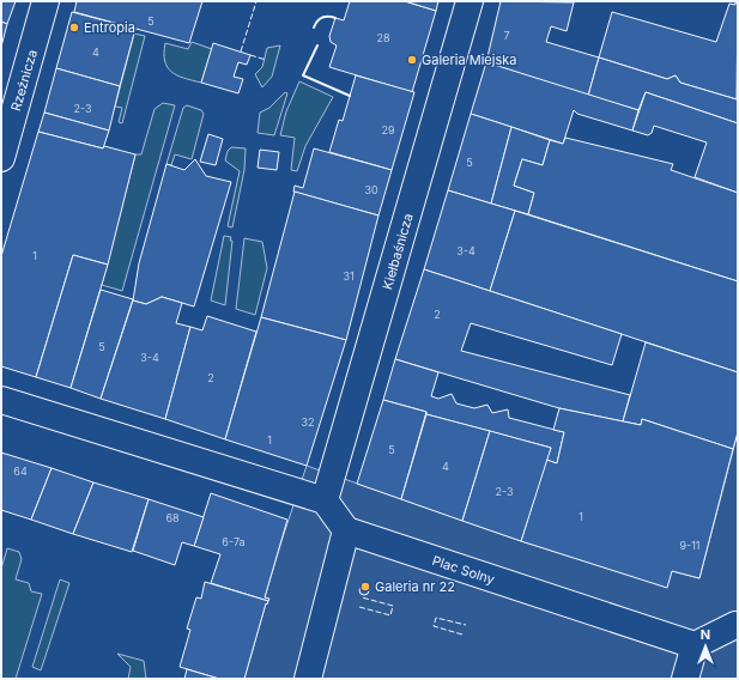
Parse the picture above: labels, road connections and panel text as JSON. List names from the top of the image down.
{
  "streets": {
    "street": ["Rzeźnicza", "Kiełbaśnicza", "Plac Solny"]
  },
  "places": ["Entropia", "Galeria Miejska", "Galeria nr 22"],
  "house_numbers": [
    "5",
    "7",
    "28",
    "4",
    "2-3",
    "29",
    "5",
    "30",
    "3-4",
    "1",
    "31",
    "2",
    "5",
    "3-4",
    "2",
    "32",
    "1",
    "5",
    "4",
    "64",
    "2-3",
    "1",
    "68",
    "6-7a",
    "9-11"
  ],
  "north": "top"
}
